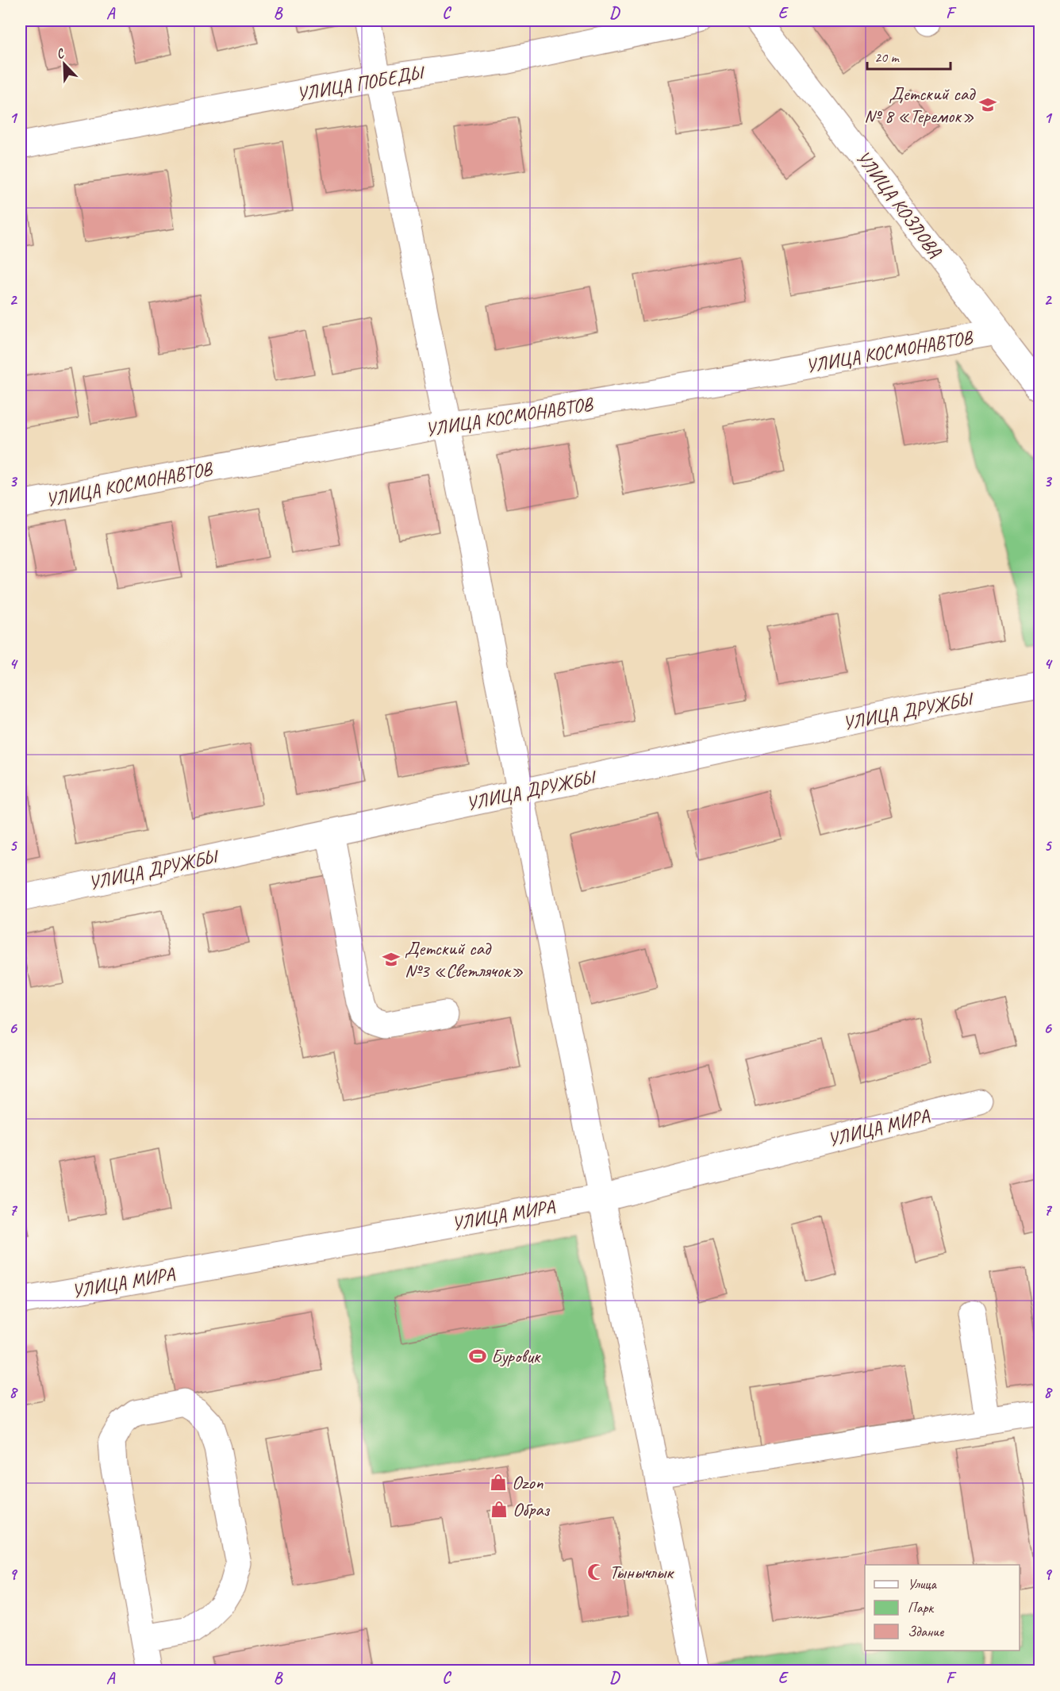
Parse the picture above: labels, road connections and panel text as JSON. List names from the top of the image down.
{
  "streets": {
    "street": [
      "УЛИЦА ПОБЕДЫ",
      "УЛИЦА КОЗЛОВА",
      "УЛИЦА КОСМОНАВТОВ",
      "УЛИЦА ДРУЖБЫ",
      "УЛИЦА МИРА"
    ]
  },
  "crossings": [
    ["УЛИЦА КОЗЛОВА", "УЛИЦА КОСМОНАВТОВ"]
  ],
  "places": {
    "school or university": ["Детский сад № 8 «Теремок»", "Детский сад №3 «Светлячок»"],
    "sports": ["Буровик"],
    "shop": ["Ozon", "Образ"],
    "mosque": ["Тынычлык"]
  },
  "legend": ["Улица", "Парк", "Здание"],
  "scale_bar": "20 m",
  "north": "top left",
  "grid": {
    "columns": [
      "A",
      "B",
      "C",
      "D",
      "E",
      "F"
    ],
    "rows": [
      "1",
      "2",
      "3",
      "4",
      "5",
      "6",
      "7",
      "8",
      "9"
    ]
  }
}
